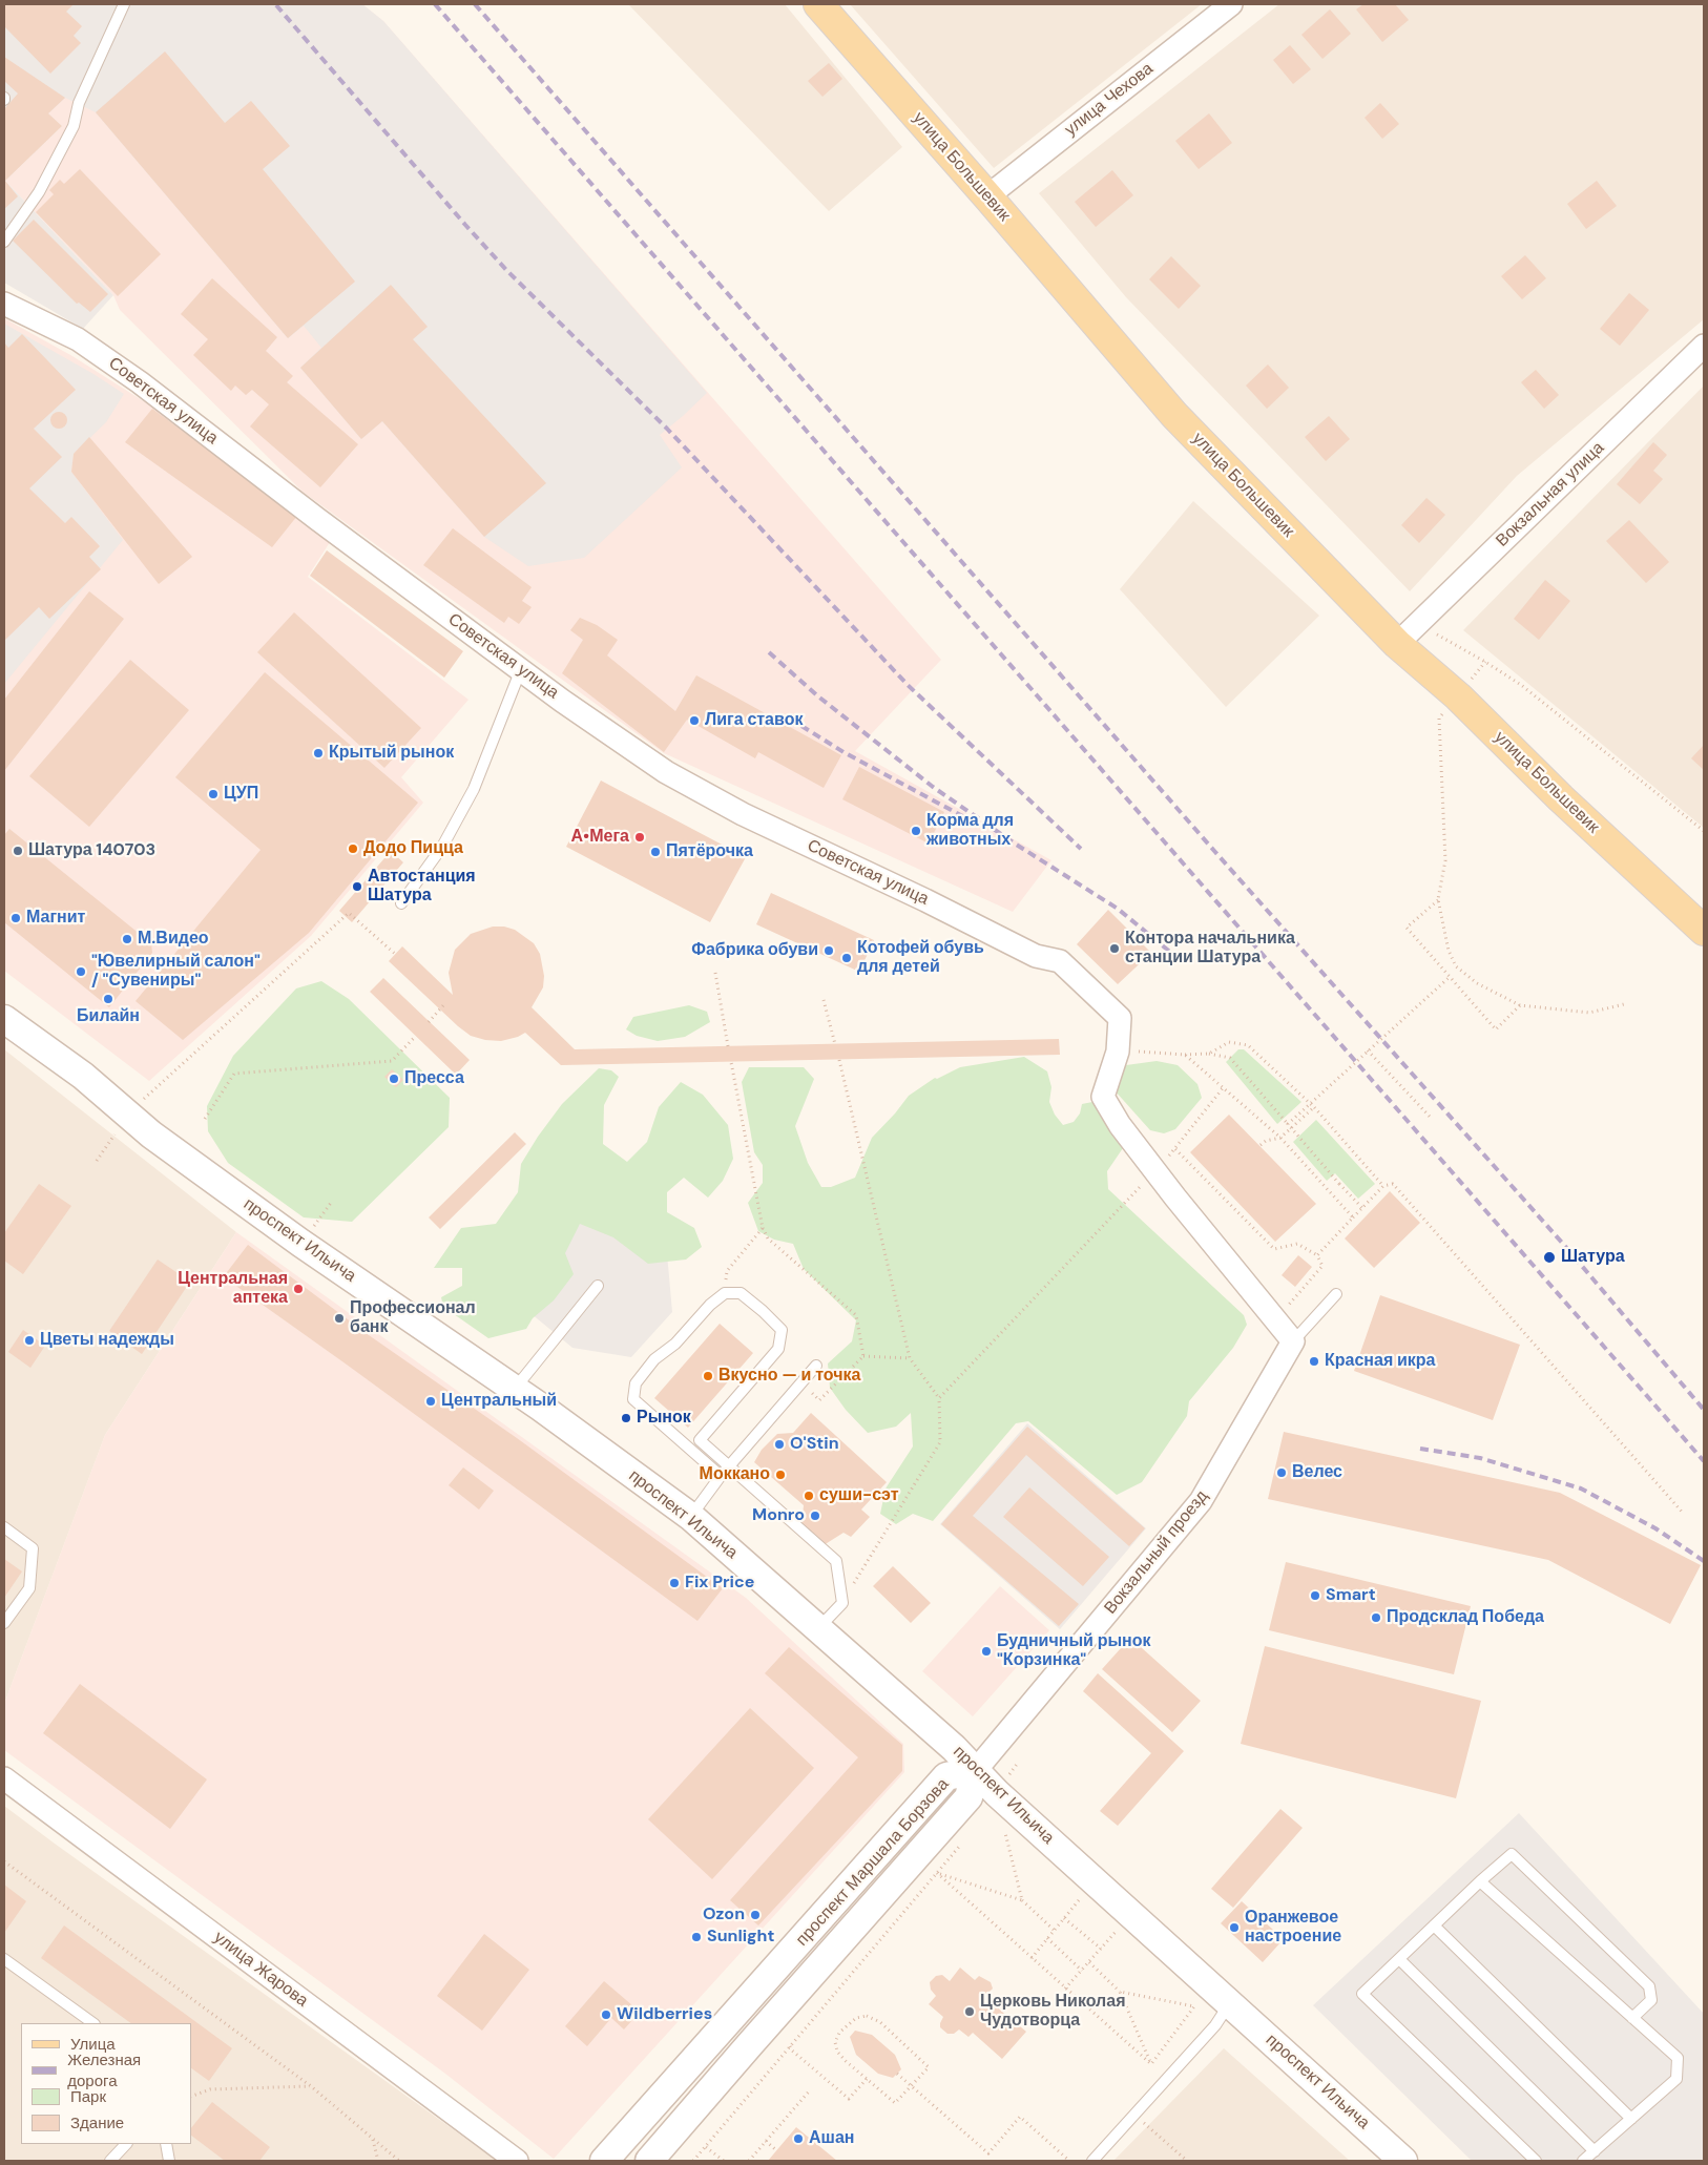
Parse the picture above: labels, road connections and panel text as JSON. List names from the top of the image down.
{
  "streets": {
    "main road": ["улица Большевик"],
    "street": [
      "улица Чехова",
      "Советская улица",
      "Вокзальная улица",
      "проспект Ильича",
      "Вокзальный проезд",
      "проспект Маршала Борзова",
      "улица Жарова"
    ]
  },
  "crossings": [
    ["улица Чехова", "улица Большевик"],
    ["улица Большевик", "Вокзальная улица"],
    ["проспект Ильича", "Вокзальный проезд"],
    ["проспект Ильича", "проспект Маршала Борзова"],
    ["Вокзальный проезд", "проспект Маршала Борзова"]
  ],
  "places": [
    "Лига ставок",
    "Крытый рынок",
    "ЦУП",
    "Корма для животных",
    "А•Мега",
    "Додо Пицца",
    "Шатура 140703",
    "Пятёрочка",
    "Автостанция Шатура",
    "Магнит",
    "М.Видео",
    "Контора начальника станции Шатура",
    "Фабрика обуви",
    "Котофей обувь для детей",
    "\"Ювелирный салон\" / \"Сувениры\"",
    "Билайн",
    "Пресса",
    "Шатура",
    "Центральная аптека",
    "Профессионал банк",
    "Цветы надежды",
    "Красная икра",
    "Вкусно — и точка",
    "Центральный",
    "Рынок",
    "O'Stin",
    "Велес",
    "Моккано",
    "суши-сэт",
    "Monro",
    "Fix Price",
    "Smart",
    "Продсклад Победа",
    "Будничный рынок \"Корзинка\"",
    "Ozon",
    "Оранжевое настроение",
    "Sunlight",
    "Церковь Николая Чудотворца",
    "Wildberries",
    "Ашан"
  ],
  "legend": [
    "Улица",
    "Железная дорога",
    "Парк",
    "Здание"
  ]
}
